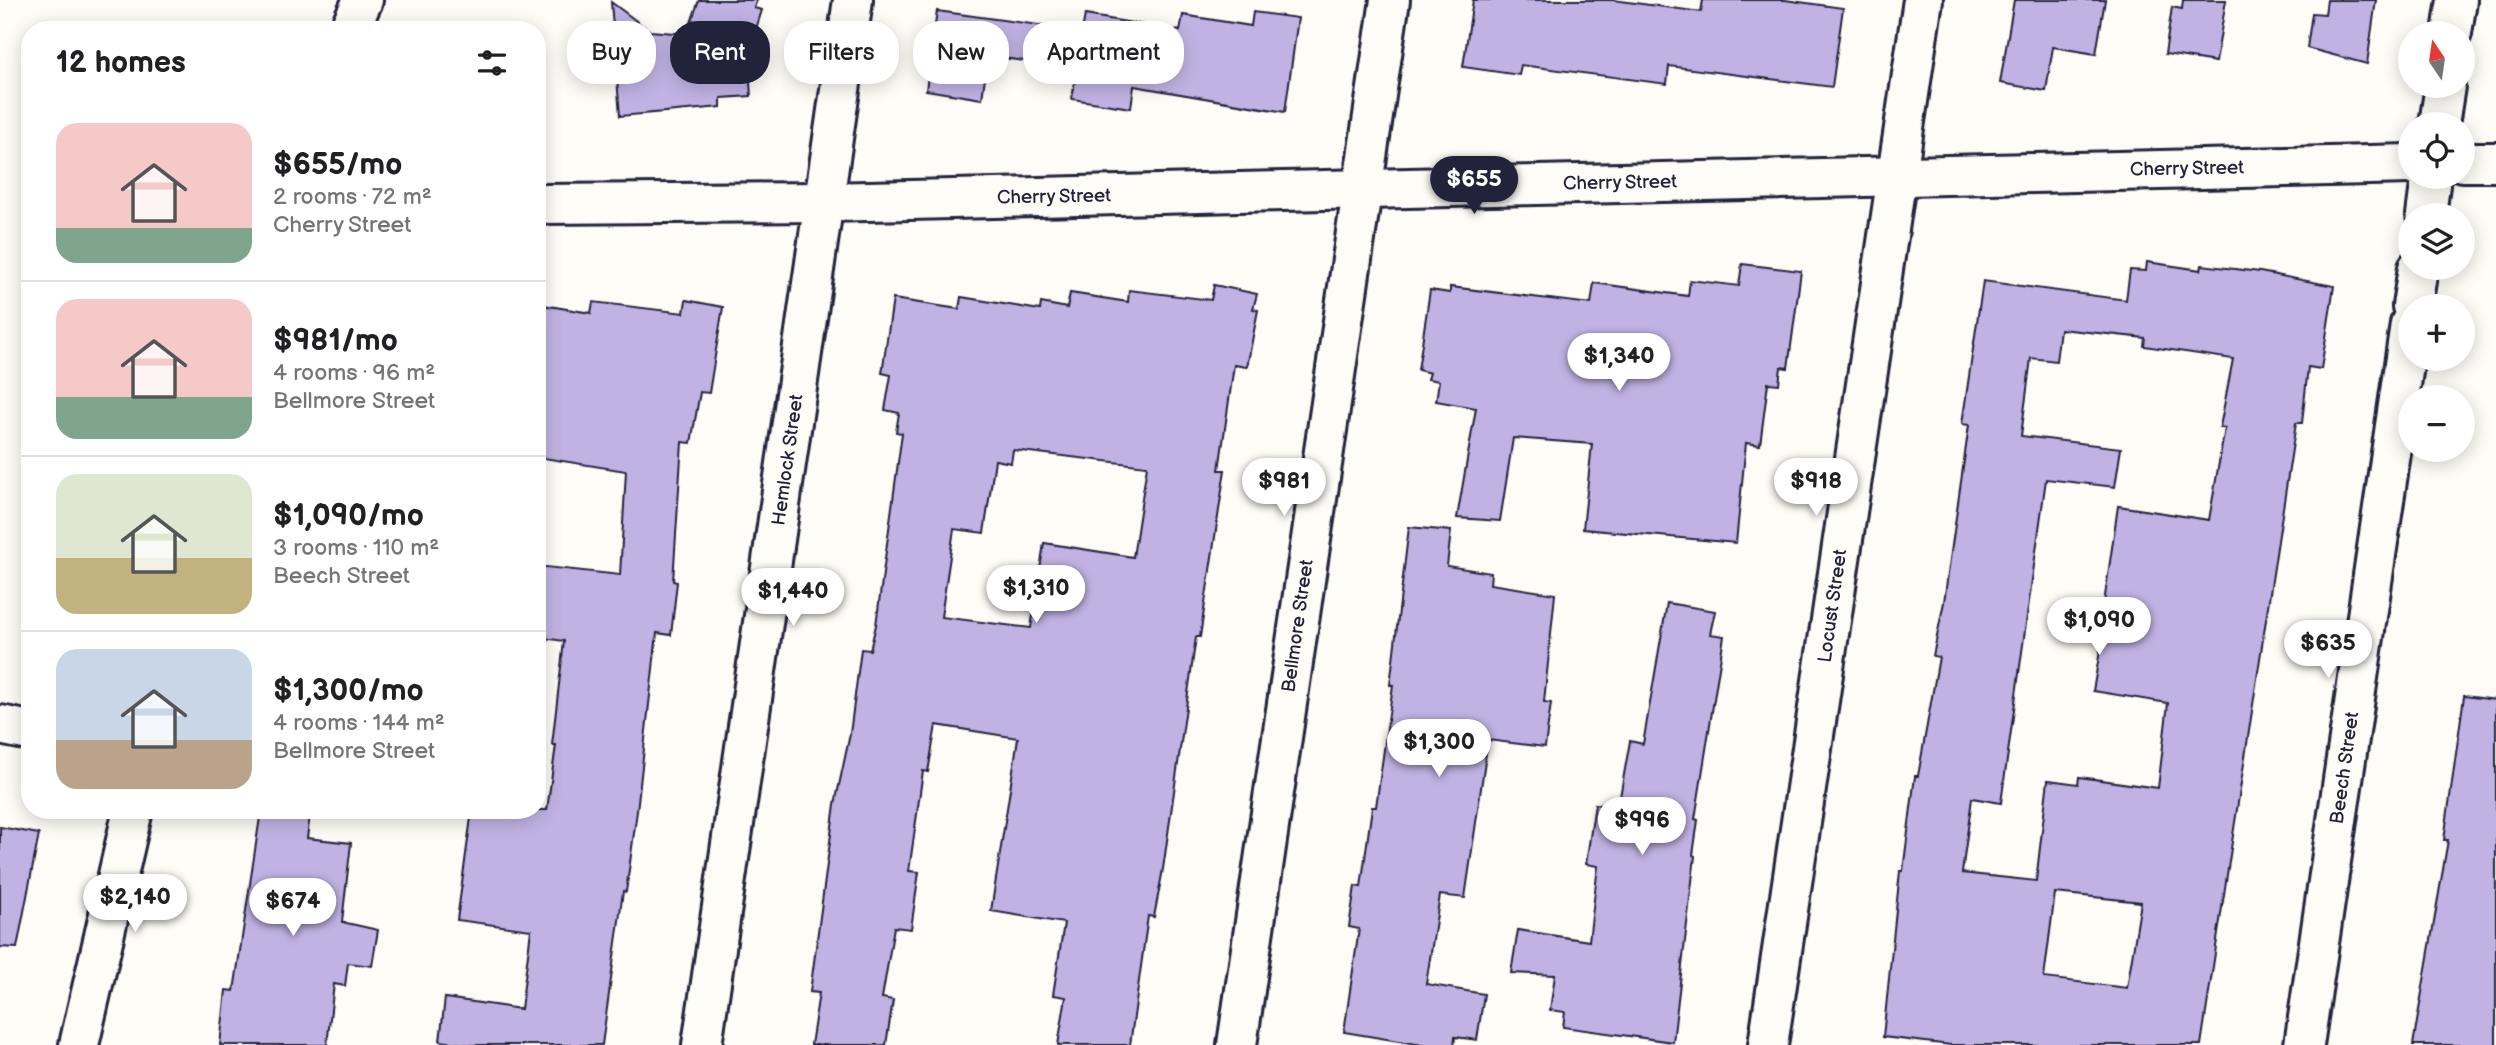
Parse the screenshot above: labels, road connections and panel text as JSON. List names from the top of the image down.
{
  "streets": {
    "street": [
      "Cherry Street",
      "Hemlock Street",
      "Locust Street",
      "Bellmore Street",
      "Beech Street"
    ]
  },
  "crossings": [
    ["Cherry Street", "Hemlock Street"],
    ["Cherry Street", "Locust Street"],
    ["Cherry Street", "Bellmore Street"]
  ],
  "north": "top",
  "page": {
    "map_buttons": ["+", "−"],
    "chip": [
      "Buy",
      "Rent",
      "Filters",
      "New",
      "Apartment"
    ],
    "heading": "12 homes",
    "list": [
      {
        "name": "$655/mo",
        "note": "2 rooms · 72 m² · Cherry Street"
      },
      {
        "name": "$981/mo",
        "note": "4 rooms · 96 m² · Bellmore Street"
      },
      {
        "name": "$1,090/mo",
        "note": "3 rooms · 110 m² · Beech Street"
      },
      {
        "name": "$1,300/mo",
        "note": "4 rooms · 144 m² · Bellmore Street"
      }
    ],
    "price": [
      "$655",
      "$1,340",
      "$981",
      "$918",
      "$1,310",
      "$1,440",
      "$1,090",
      "$635",
      "$1,300",
      "$996",
      "$2,140",
      "$674"
    ]
  }
}
